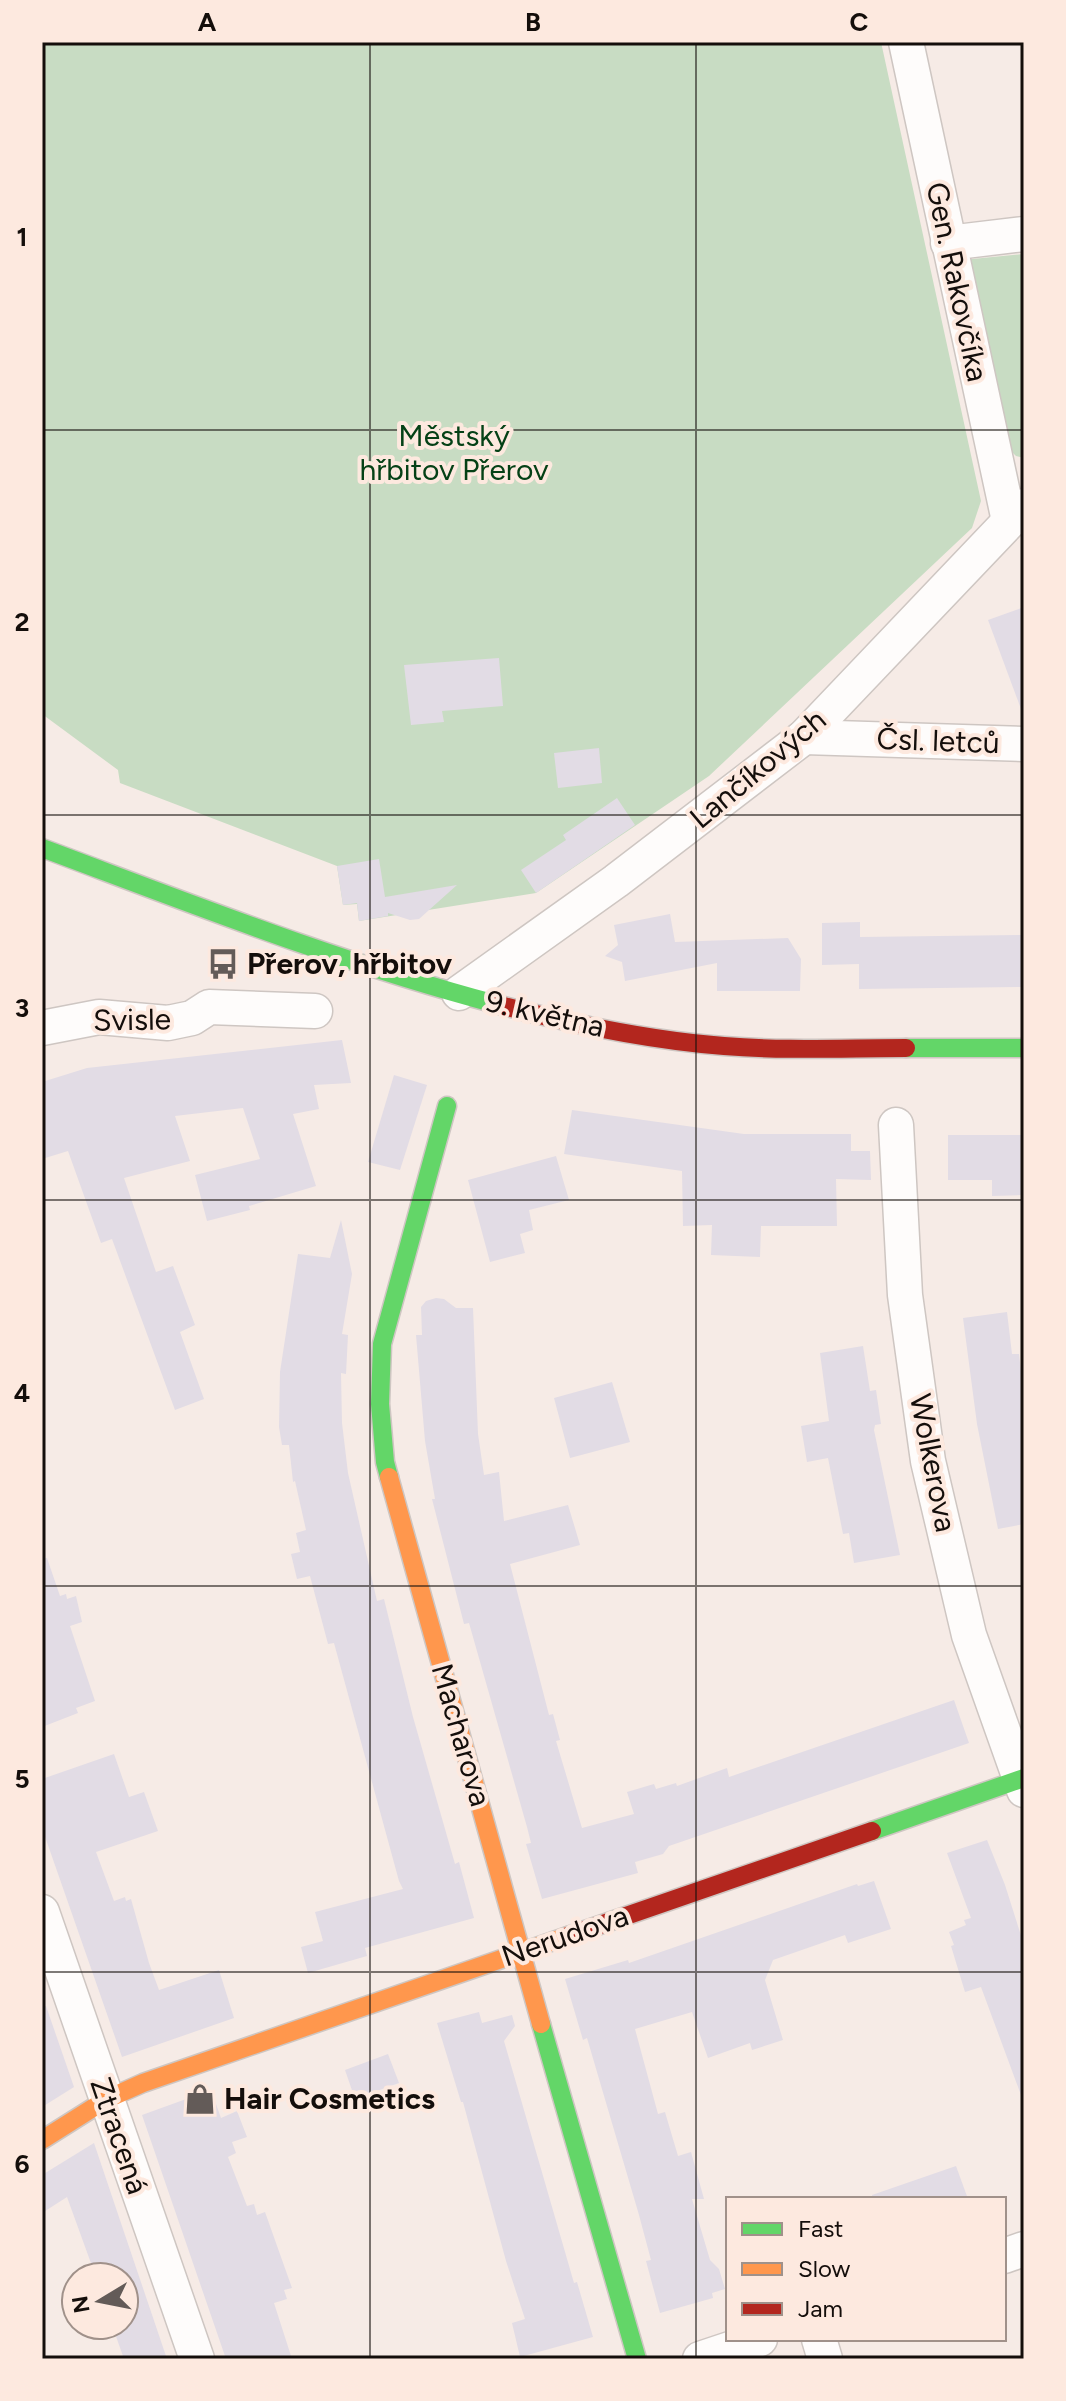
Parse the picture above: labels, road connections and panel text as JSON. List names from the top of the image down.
{
  "streets": {
    "street": [
      "Gen. Rakovčíka",
      "Čsl. letců",
      "Lančíkových",
      "9. května",
      "Svisle",
      "Wolkerova",
      "Macharova",
      "Nerudova",
      "Ztracená"
    ]
  },
  "crossings": [
    ["Gen. Rakovčíka", "Lančíkových"],
    ["Čsl. letců", "Lančíkových"],
    ["Lančíkových", "9. května"],
    ["Wolkerova", "Nerudova"],
    ["Macharova", "Nerudova"],
    ["Nerudova", "Ztracená"]
  ],
  "parks": ["Městský hřbitov Přerov"],
  "places": {
    "bus stop": ["Přerov, hřbitov"],
    "shop": ["Hair Cosmetics"]
  },
  "legend": ["Fast", "Slow", "Jam"],
  "north": "left",
  "grid": {
    "columns": ["A", "B", "C"],
    "rows": [
      "1",
      "2",
      "3",
      "4",
      "5",
      "6"
    ]
  }
}
